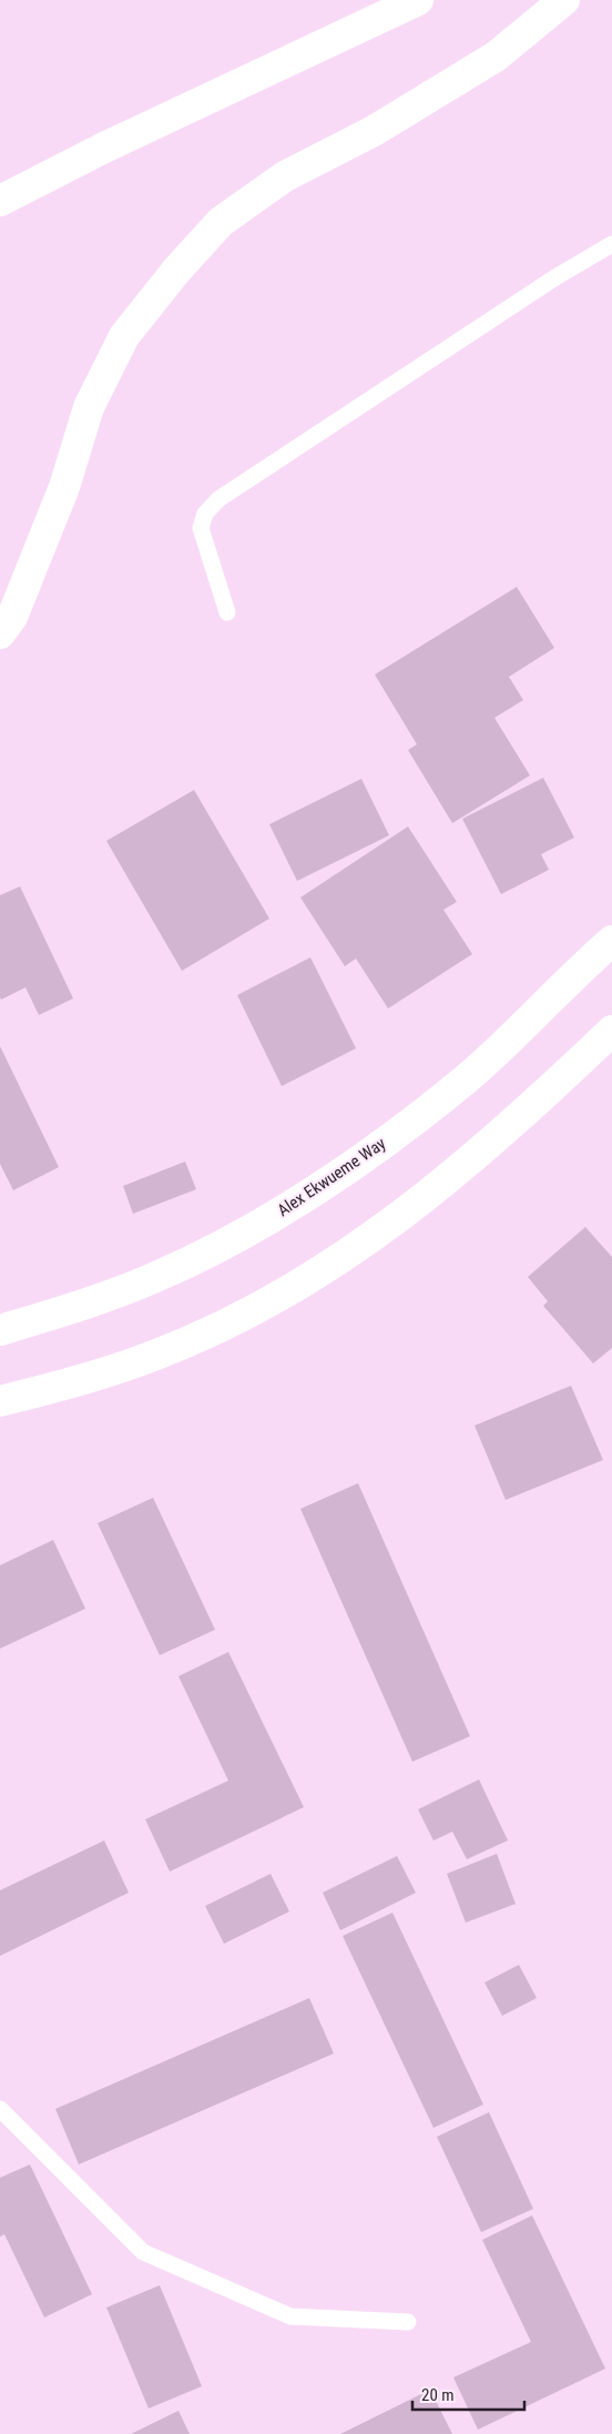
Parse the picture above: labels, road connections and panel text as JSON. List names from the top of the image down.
{
  "streets": {
    "street": ["Alex Ekwueme Way"]
  },
  "scale_bar": "20 m"
}
